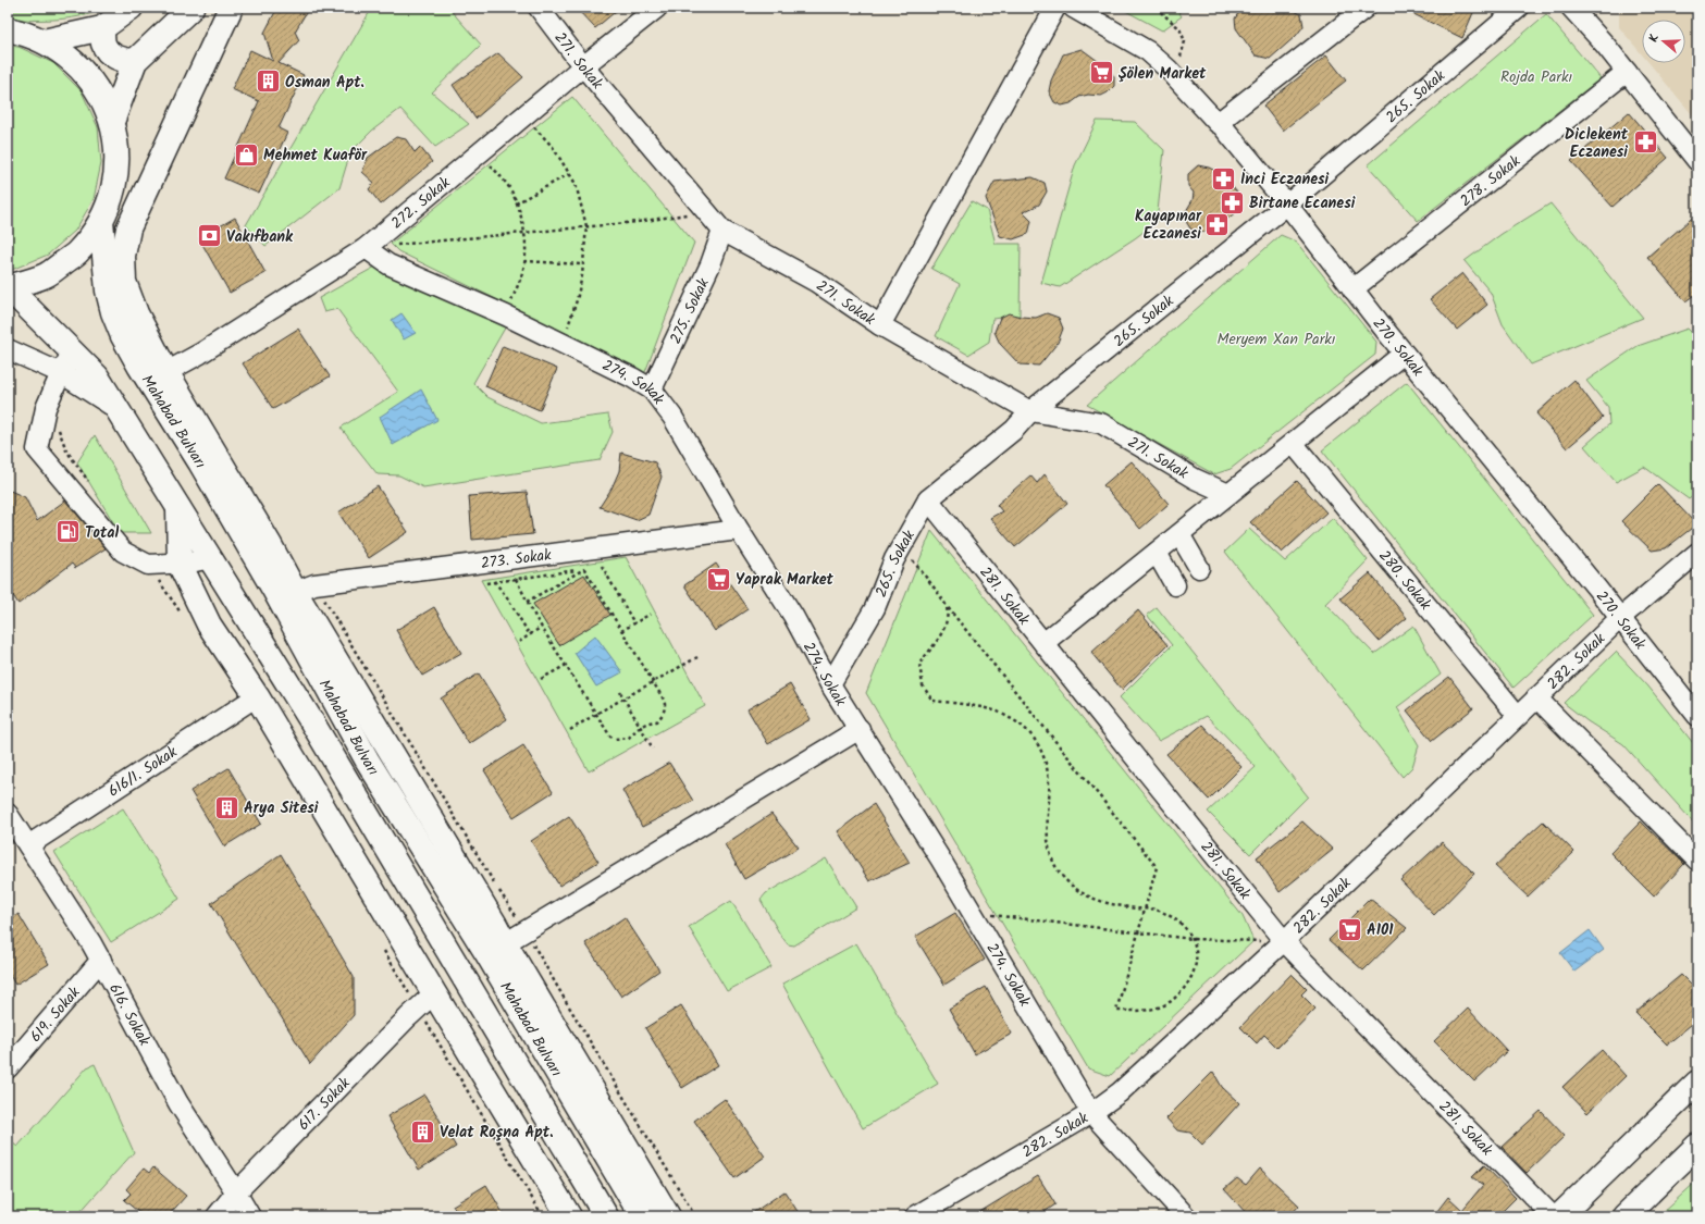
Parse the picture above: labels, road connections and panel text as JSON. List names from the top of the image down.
{
  "streets": {
    "main road": ["Mahabad Bulvarı"],
    "street": [
      "271. Sokak",
      "265. Sokak",
      "278. Sokak",
      "272. Sokak",
      "275. Sokak",
      "270. Sokak",
      "274. Sokak",
      "273. Sokak",
      "280. Sokak",
      "281. Sokak",
      "282. Sokak",
      "616/1. Sokak",
      "619. Sokak",
      "616. Sokak",
      "617. Sokak"
    ]
  },
  "crossings": [
    ["271. Sokak", "265. Sokak"],
    ["271. Sokak", "272. Sokak"],
    ["271. Sokak", "275. Sokak"],
    ["265. Sokak", "270. Sokak"],
    ["265. Sokak", "274. Sokak"],
    ["265. Sokak", "281. Sokak"],
    ["278. Sokak", "270. Sokak"],
    ["272. Sokak", "274. Sokak"],
    ["275. Sokak", "274. Sokak"],
    ["270. Sokak", "282. Sokak"],
    ["274. Sokak", "273. Sokak"],
    ["274. Sokak", "282. Sokak"],
    ["280. Sokak", "282. Sokak"],
    ["281. Sokak", "282. Sokak"],
    ["616/1. Sokak", "616. Sokak"],
    ["619. Sokak", "616. Sokak"],
    ["616. Sokak", "617. Sokak"]
  ],
  "parks": ["Rojda Parkı", "Meryem Xan Parkı"],
  "places": {
    "supermarket": ["Şölen Market", "Yaprak Market", "A101"],
    "building": ["Osman Apt.", "Arya Sitesi", "Velat Roşna Apt."],
    "pharmacy": [
      "Diclekent Eczanesi",
      "İnci Eczanesi",
      "Birtane Ecanesi",
      "Kayapınar Eczanesi"
    ],
    "shop": ["Mehmet Kuaför"],
    "bank": ["Vakıfbank"],
    "fuel station": ["Total"]
  },
  "north": "left"
}
